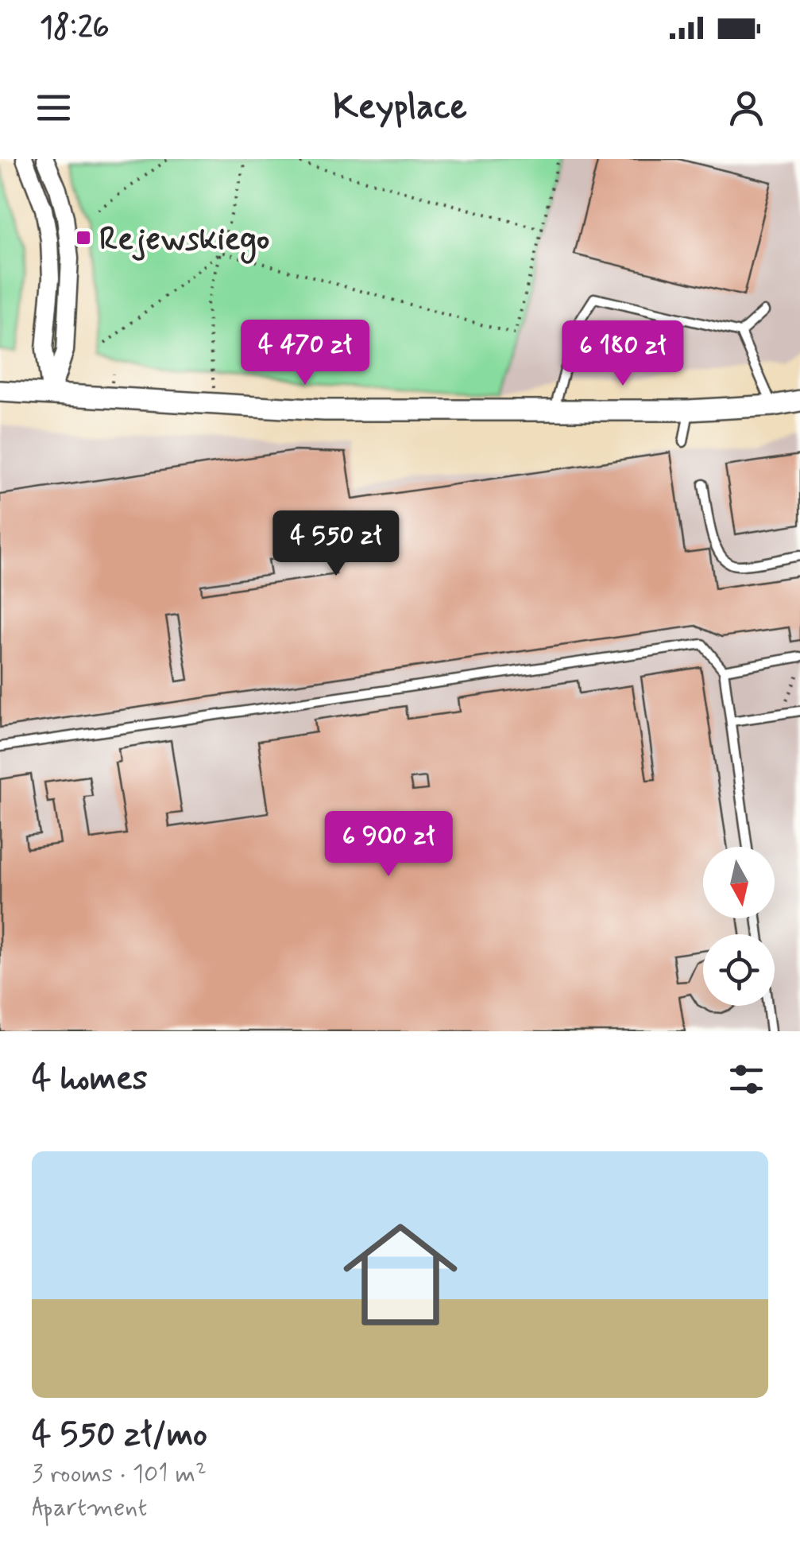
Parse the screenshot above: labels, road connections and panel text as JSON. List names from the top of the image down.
{
  "places": {
    "transit": ["Rejewskiego"]
  },
  "north": "bottom",
  "page": {
    "status": "18:26",
    "header": "Keyplace",
    "price": [
      "4 470 zł",
      "6 180 zł",
      "4 550 zł",
      "6 900 zł"
    ],
    "heading": "4 homes",
    "list": [
      {
        "name": "4 550 zł/mo",
        "note": "3 rooms · 101 m² · Apartment"
      }
    ]
  }
}
